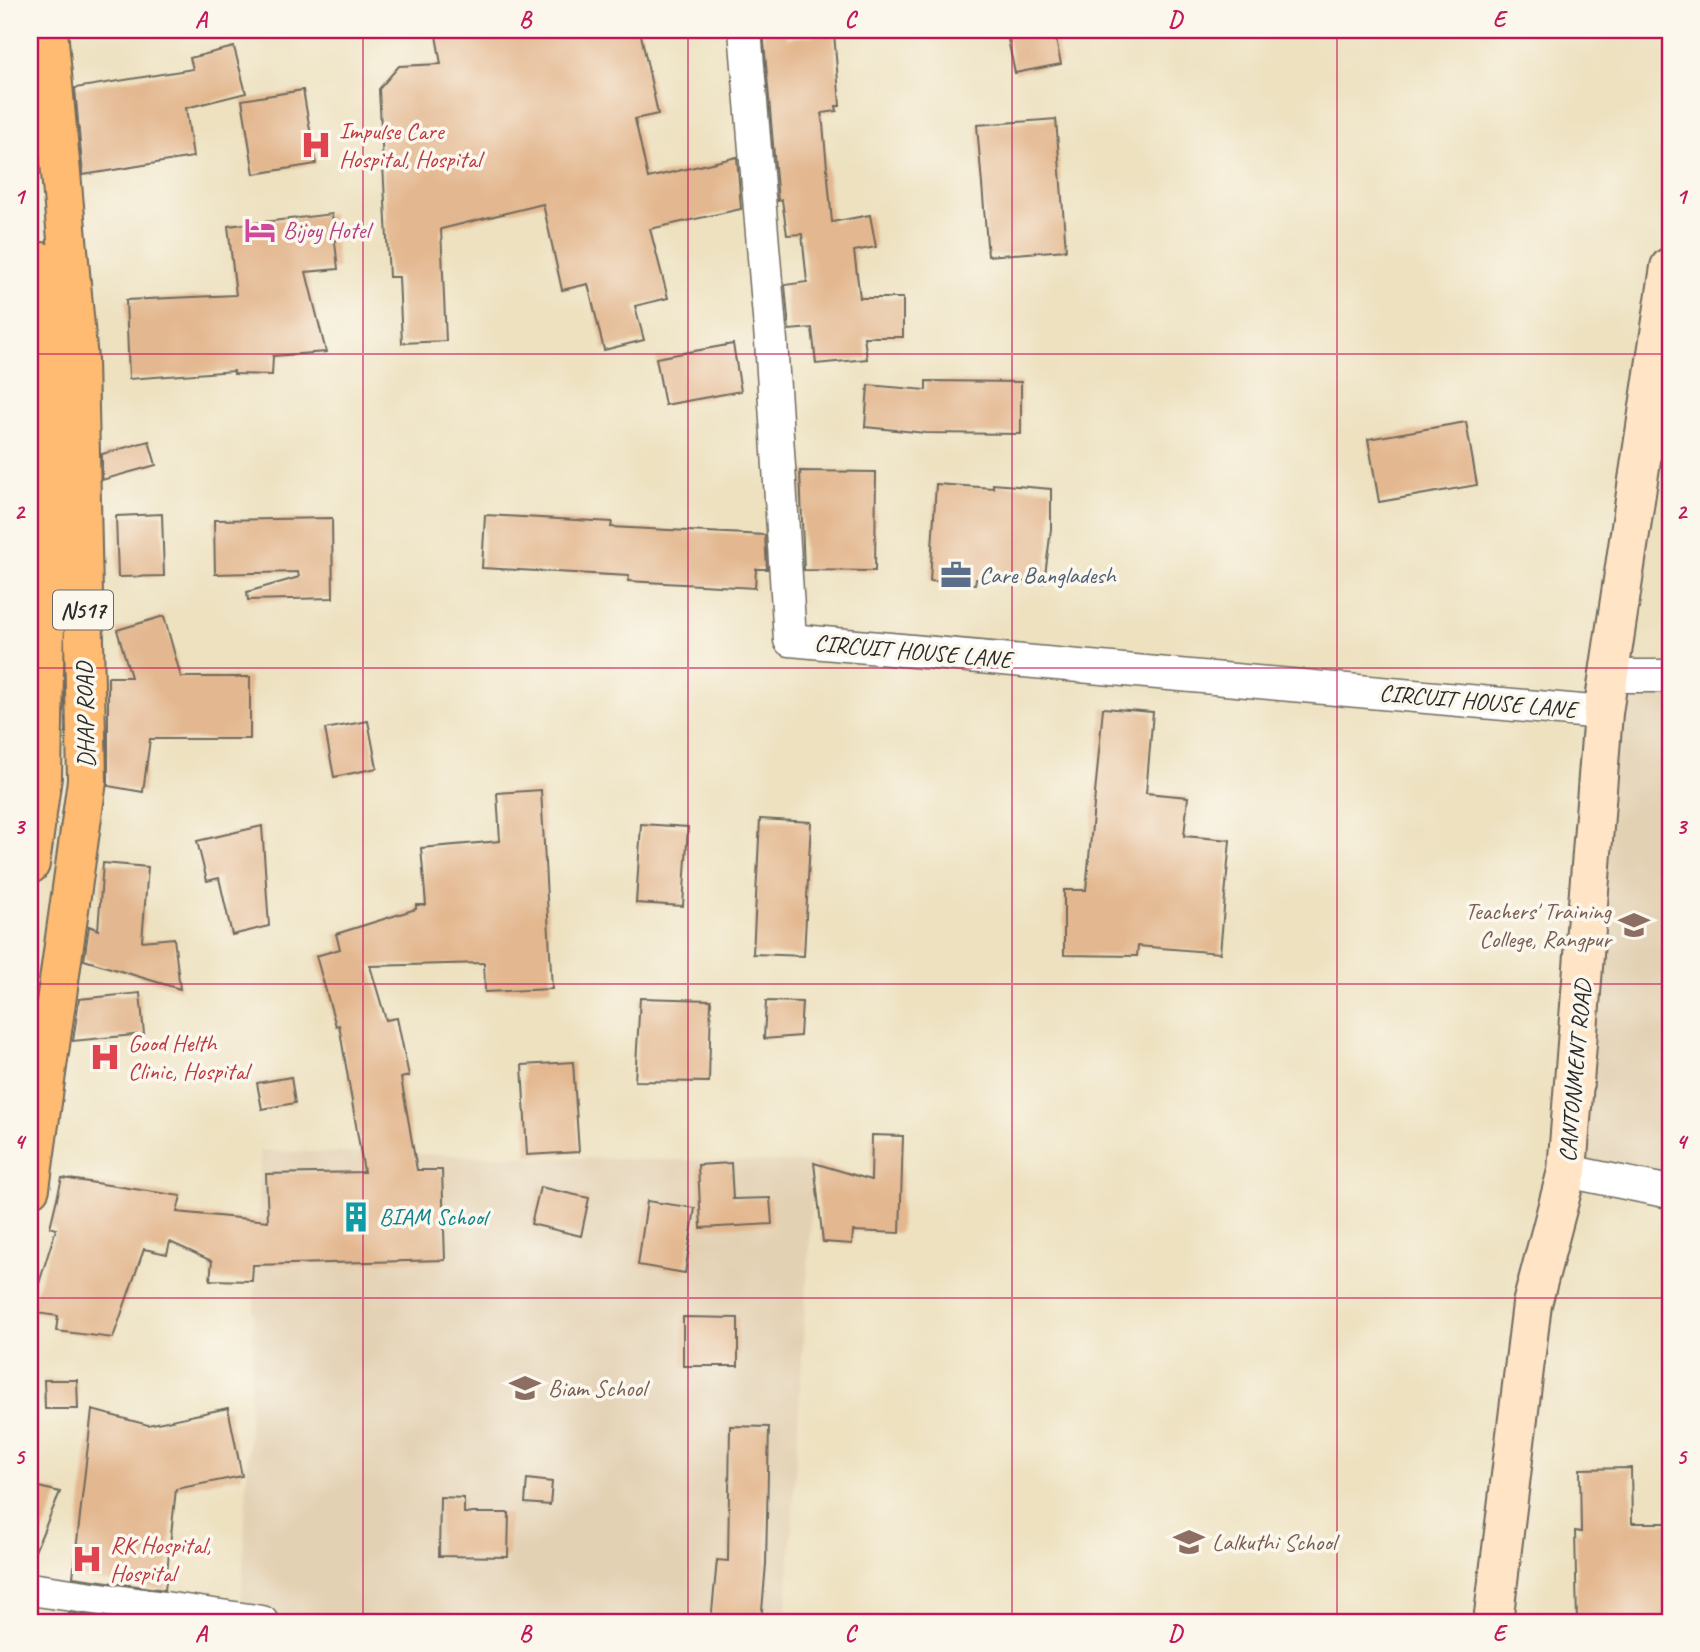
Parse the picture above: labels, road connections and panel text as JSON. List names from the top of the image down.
{
  "streets": {
    "highway": ["N517", "DHAP ROAD"],
    "main road": ["CANTONMENT ROAD"],
    "street": ["CIRCUIT HOUSE LANE"]
  },
  "crossings": [
    ["CIRCUIT HOUSE LANE", "CANTONMENT ROAD"]
  ],
  "places": {
    "hospital": ["Impulse Care Hospital, Hospital", "Good Helth Clinic, Hospital", "RK Hospital, Hospital"],
    "hotel": ["Bijoy Hotel"],
    "office": ["Care Bangladesh"],
    "school or university": ["Teachers' Training College, Rangpur", "Biam School", "Lalkuthi School"],
    "building": ["BIAM School"]
  },
  "grid": {
    "columns": [
      "A",
      "B",
      "C",
      "D",
      "E"
    ],
    "rows": [
      "1",
      "2",
      "3",
      "4",
      "5"
    ]
  }
}
